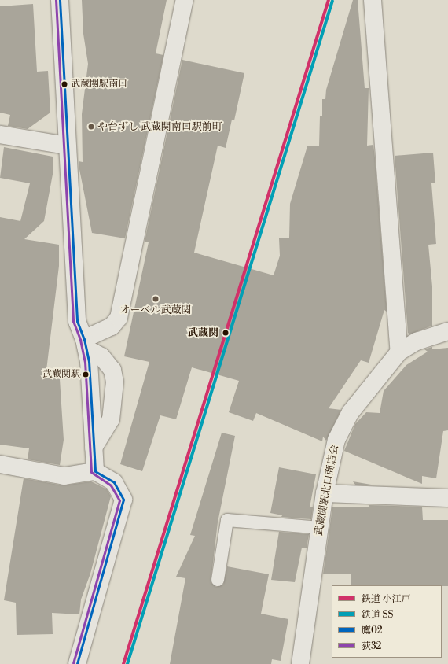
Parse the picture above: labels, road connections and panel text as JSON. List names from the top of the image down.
{
  "streets": {
    "street": ["武蔵関駅北口商店会"]
  },
  "places": [
    "武蔵関駅南口",
    "や台ずし 武蔵関南口駅前町",
    "オーベル武蔵関",
    "武蔵関",
    "武蔵関駅"
  ],
  "lines": [
    "rail line 小江戸",
    "transit line 鷹02",
    "transit line 荻32",
    "rail line SS"
  ],
  "legend": [
    "鉄道 小江戸",
    "鉄道 SS",
    "鷹02",
    "荻32"
  ]
}
